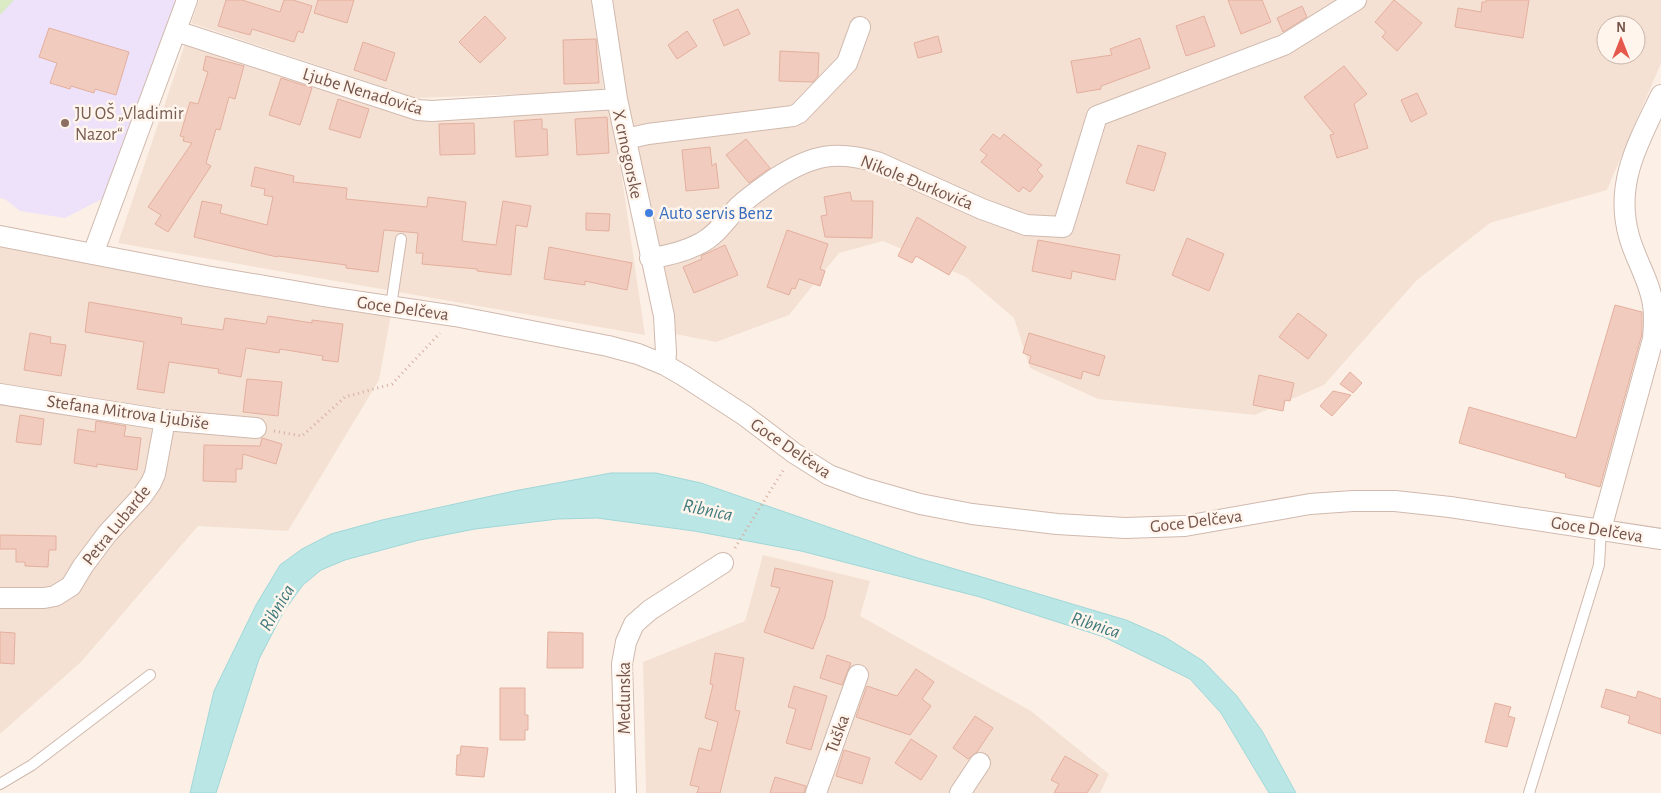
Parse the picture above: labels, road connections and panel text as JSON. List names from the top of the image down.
{
  "streets": {
    "street": [
      "Ljube Nenadovića",
      "X crnogorske",
      "Nikole Đurkovića",
      "Goce Delčeva",
      "Stefana Mitrova Ljubiše",
      "Petra Lubarde",
      "Medunska",
      "Tuška"
    ]
  },
  "crossings": [
    ["Ljube Nenadovića", "X crnogorske"],
    ["X crnogorske", "Nikole Đurkovića"],
    ["X crnogorske", "Goce Delčeva"],
    ["Stefana Mitrova Ljubiše", "Petra Lubarde"]
  ],
  "water": ["Ribnica"],
  "places": ["JU OŠ „Vladimir Nazor“", "Auto servis Benz"],
  "north": "top"
}
